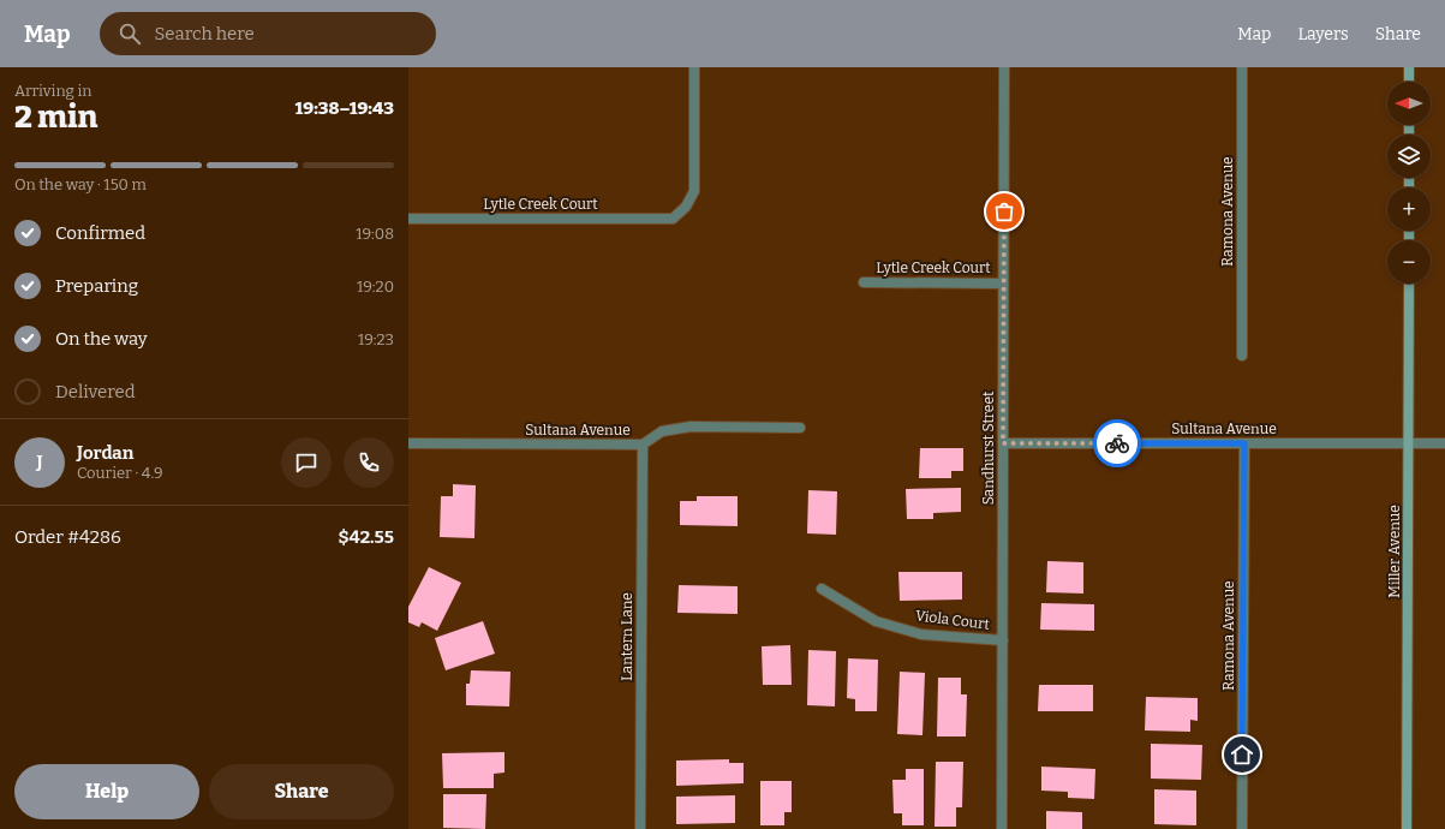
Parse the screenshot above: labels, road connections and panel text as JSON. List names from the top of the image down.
{
  "streets": {
    "street": [
      "Lytle Creek Court",
      "Ramona Avenue",
      "Sultana Avenue",
      "Sandhurst Street",
      "Miller Avenue",
      "Viola Court",
      "Lantern Lane"
    ]
  },
  "crossings": [
    ["Lytle Creek Court", "Sandhurst Street"],
    ["Ramona Avenue", "Sultana Avenue"],
    ["Sultana Avenue", "Sandhurst Street"],
    ["Sultana Avenue", "Miller Avenue"],
    ["Sultana Avenue", "Lantern Lane"],
    ["Sandhurst Street", "Viola Court"]
  ],
  "north": "left",
  "page": {
    "header": "Map",
    "search": "Search here",
    "nav": ["Map", "Layers", "Share"],
    "heading": ["2 min", "Arriving in", "19:38–19:43"],
    "panel": [
      "Jordan",
      "Courier · 4.9",
      "Order #4286",
      "$42.55"
    ],
    "map_buttons": ["+", "−"],
    "bar": "On the way · 150 m",
    "list": [
      ["Confirmed", "19:08"],
      ["Preparing", "19:20"],
      ["On the way", "19:23"],
      "Delivered"
    ],
    "round": "J",
    "buttons": ["Help", "Share"]
  }
}
